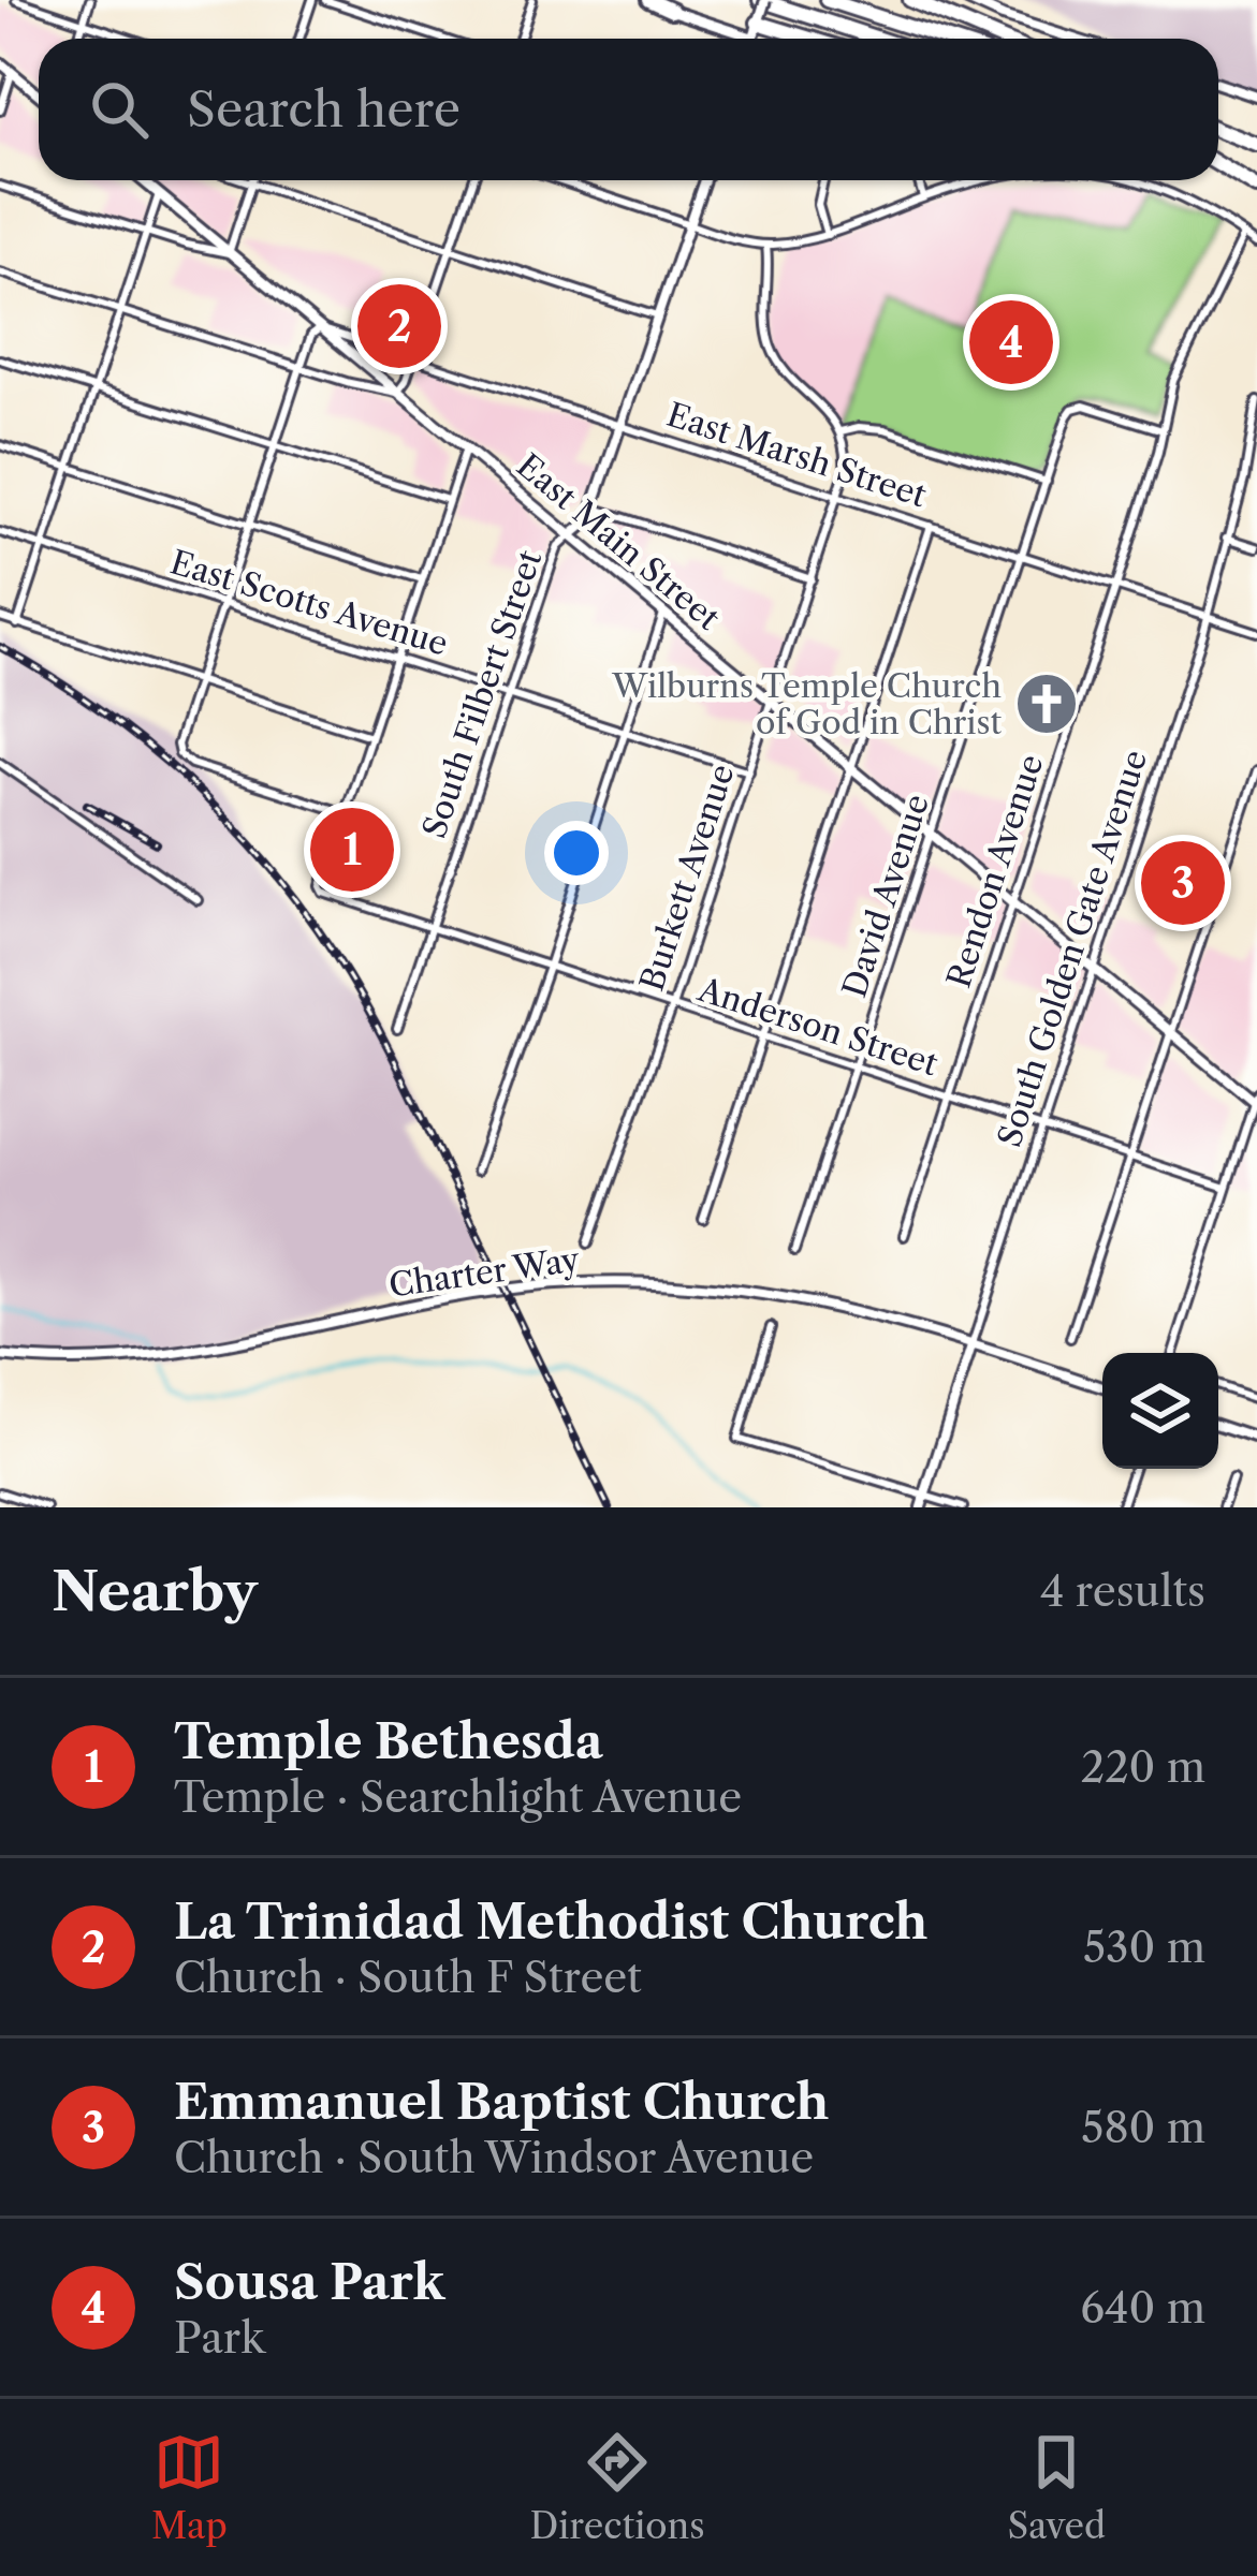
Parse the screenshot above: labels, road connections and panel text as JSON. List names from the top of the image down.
{
  "streets": {
    "main road": [
      "East Main Street",
      "South Filbert Street",
      "South Golden Gate Avenue",
      "Charter Way"
    ],
    "street": [
      "East Marsh Street",
      "East Scotts Avenue",
      "Rendon Avenue",
      "Burkett Avenue",
      "David Avenue",
      "Anderson Street"
    ]
  },
  "crossings": [
    ["East Marsh Street", "East Main Street"],
    ["East Marsh Street", "South Filbert Street"],
    ["East Marsh Street", "Rendon Avenue"],
    ["East Marsh Street", "Burkett Avenue"],
    ["East Marsh Street", "David Avenue"],
    ["East Marsh Street", "South Golden Gate Avenue"],
    ["East Main Street", "South Filbert Street"],
    ["East Main Street", "Rendon Avenue"],
    ["East Main Street", "Burkett Avenue"],
    ["East Main Street", "David Avenue"],
    ["East Main Street", "South Golden Gate Avenue"],
    ["East Scotts Avenue", "South Filbert Street"],
    ["East Scotts Avenue", "Burkett Avenue"],
    ["South Filbert Street", "Anderson Street"],
    ["Rendon Avenue", "David Avenue"],
    ["Rendon Avenue", "Anderson Street"],
    ["Burkett Avenue", "Anderson Street"],
    ["David Avenue", "Anderson Street"],
    ["South Golden Gate Avenue", "Anderson Street"],
    ["South Golden Gate Avenue", "Charter Way"]
  ],
  "places": {
    "church": ["Wilburns Temple Church of God in Christ"]
  },
  "page": {
    "search": "Search here",
    "pins": [
      "2",
      "4",
      "1",
      "3"
    ],
    "heading": ["Nearby", "4 results"],
    "list": [
      {
        "mark": "1",
        "name": "Temple Bethesda",
        "note": "Temple · Searchlight Avenue",
        "value": "220 m"
      },
      {
        "mark": "2",
        "name": "La Trinidad Methodist Church",
        "note": "Church · South F Street",
        "value": "530 m"
      },
      {
        "mark": "3",
        "name": "Emmanuel Baptist Church",
        "note": "Church · South Windsor Avenue",
        "value": "580 m"
      },
      {
        "mark": "4",
        "name": "Sousa Park",
        "note": "Park",
        "value": "640 m"
      }
    ],
    "nav": ["Map", "Directions", "Saved"]
  }
}
